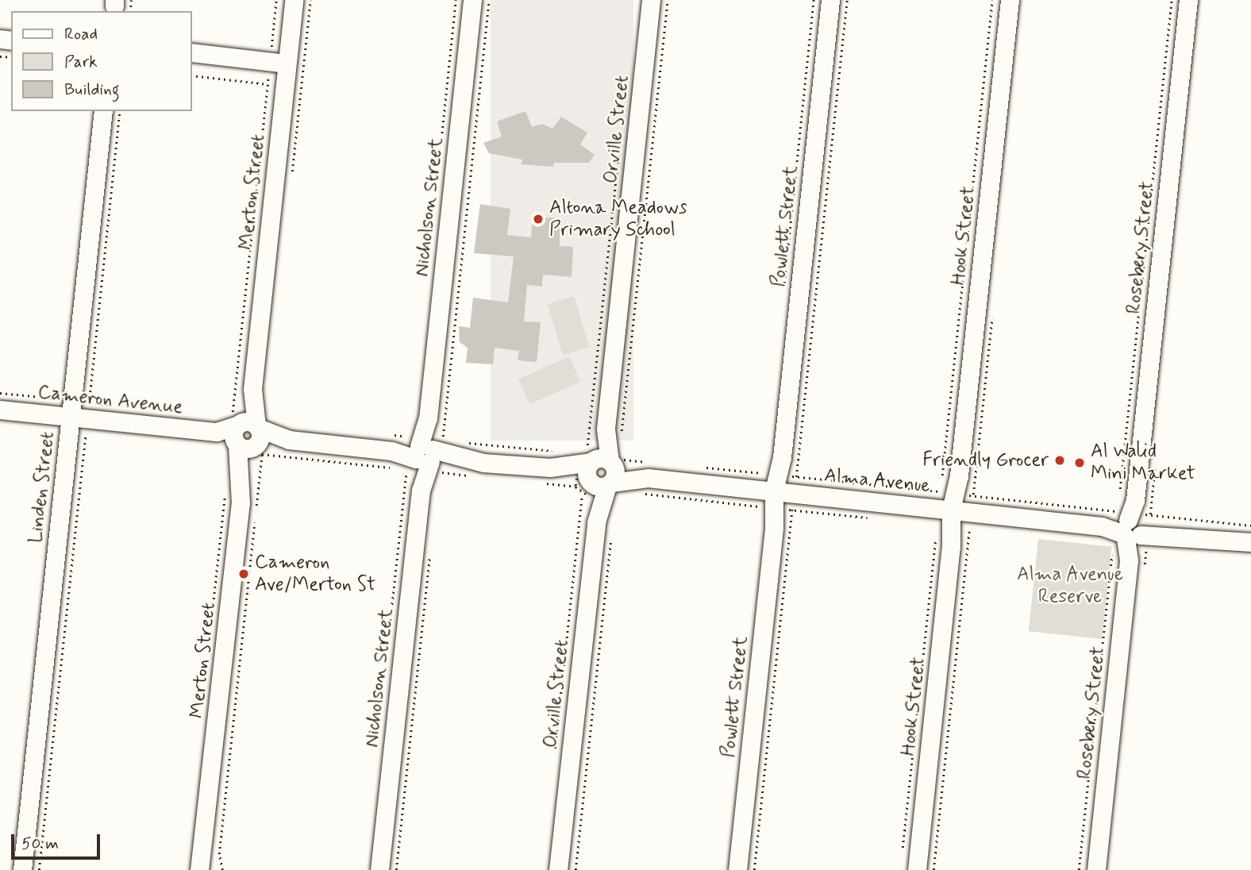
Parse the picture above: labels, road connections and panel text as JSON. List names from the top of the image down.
{
  "streets": {
    "street": [
      "Orville Street",
      "Merton Street",
      "Nicholson Street",
      "Powlett Street",
      "Hook Street",
      "Rosebery Street",
      "Cameron Avenue",
      "Alma Avenue",
      "Linden Street"
    ]
  },
  "crossings": [
    ["Orville Street", "Alma Avenue"],
    ["Merton Street", "Cameron Avenue"],
    ["Merton Street", "Alma Avenue"],
    ["Nicholson Street", "Alma Avenue"],
    ["Powlett Street", "Alma Avenue"],
    ["Hook Street", "Alma Avenue"],
    ["Rosebery Street", "Alma Avenue"],
    ["Cameron Avenue", "Alma Avenue"],
    ["Cameron Avenue", "Linden Street"]
  ],
  "parks": ["Alma Avenue Reserve"],
  "places": [
    "Altona Meadows Primary School",
    "Friendly Grocer",
    "Al Walid Mini Market",
    "Cameron Ave/Merton St"
  ],
  "legend": ["Road", "Park", "Building"],
  "scale_bar": "50 m"
}
